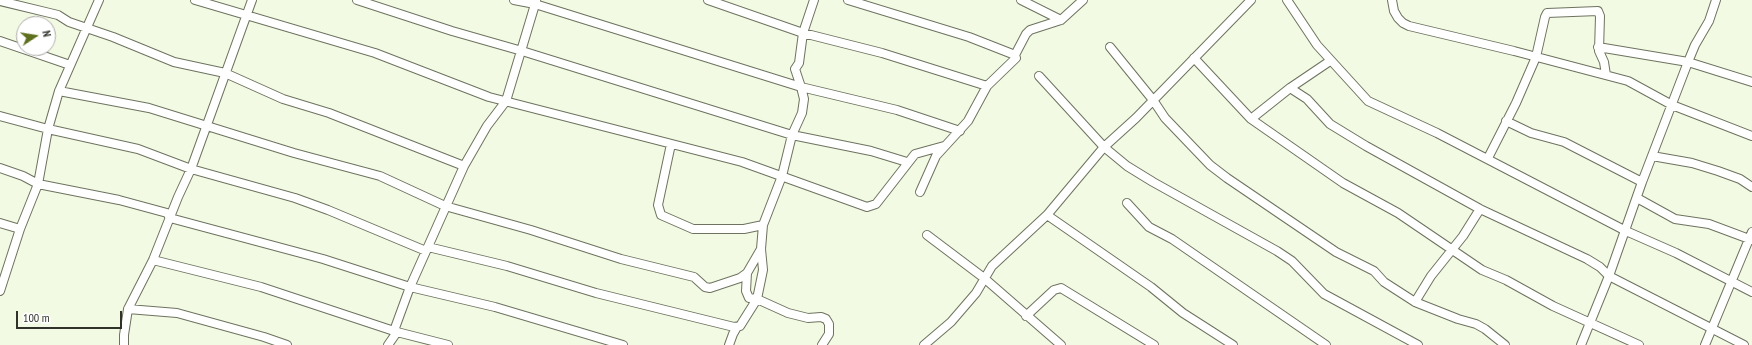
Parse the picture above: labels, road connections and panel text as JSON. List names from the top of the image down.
{
  "scale_bar": "100 m",
  "north": "right"
}
